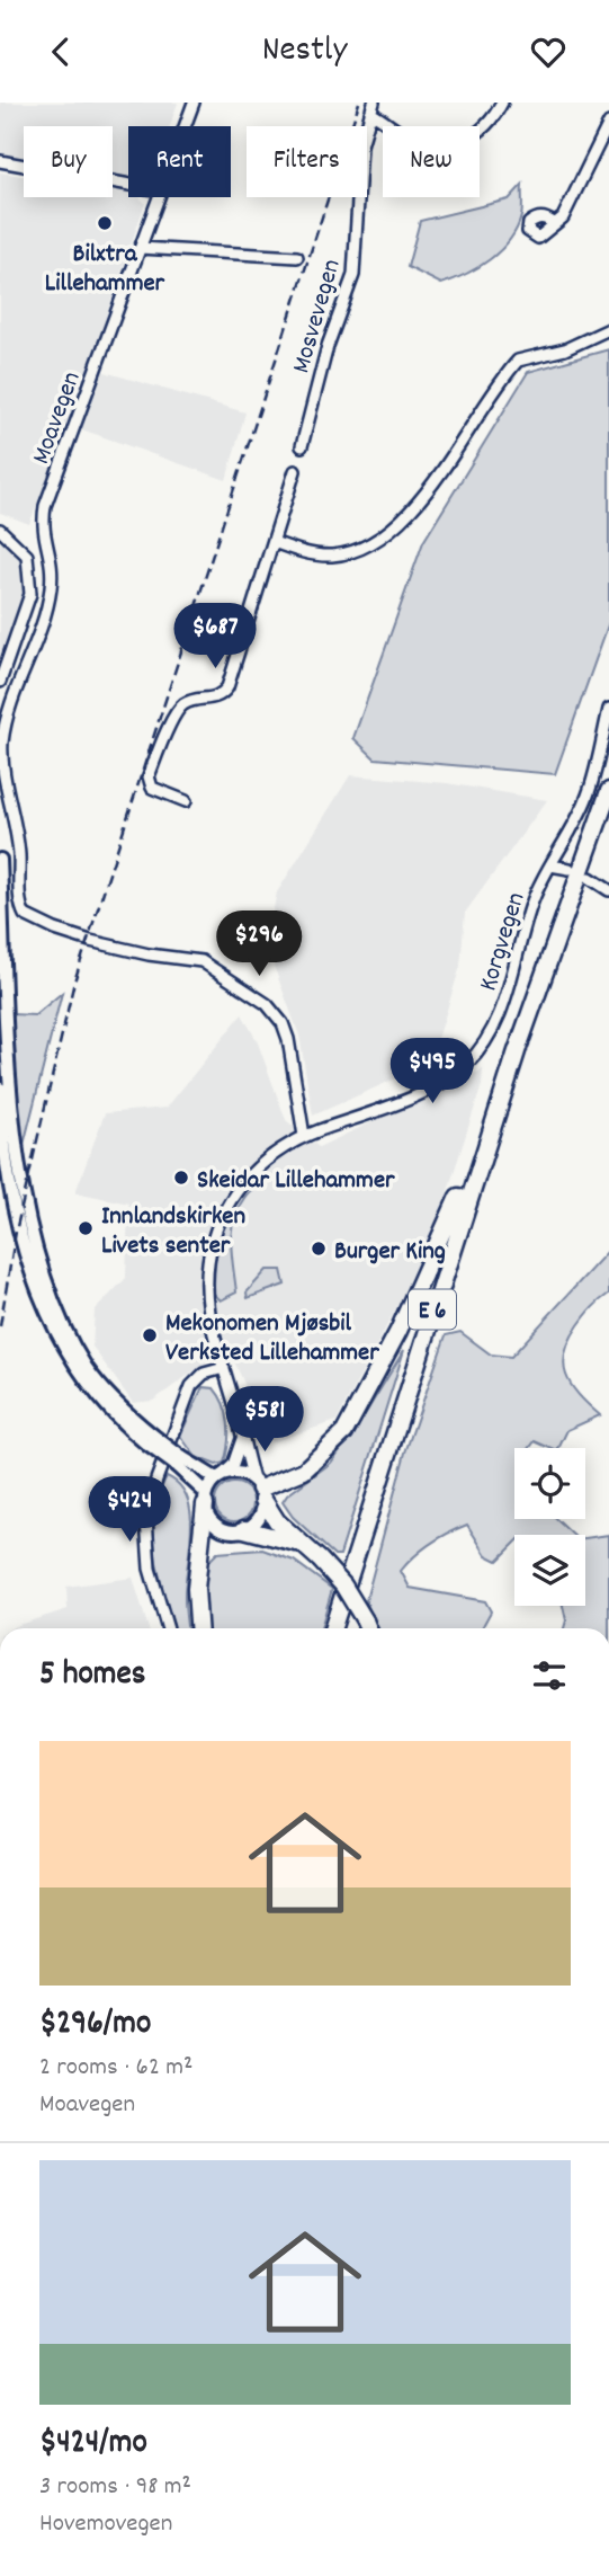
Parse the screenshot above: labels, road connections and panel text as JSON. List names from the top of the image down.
{
  "streets": {
    "highway": ["E 6"],
    "street": ["Mosvevegen", "Moavegen", "Korgvegen"]
  },
  "crossings": [
    ["Moavegen", "Korgvegen"]
  ],
  "places": [
    "Bilxtra Lillehammer",
    "Skeidar Lillehammer",
    "Innlandskirken Livets senter",
    "Burger King",
    "Mekonomen Mjøsbil Verksted Lillehammer"
  ],
  "page": {
    "header": "Nestly",
    "chip": [
      "Buy",
      "Rent",
      "Filters",
      "New"
    ],
    "price": [
      "$687",
      "$296",
      "$495",
      "$581",
      "$424"
    ],
    "heading": "5 homes",
    "list": [
      {
        "name": "$296/mo",
        "note": "2 rooms · 62 m² · Moavegen"
      },
      {
        "name": "$424/mo",
        "note": "3 rooms · 98 m² · Hovemovegen"
      }
    ]
  }
}
